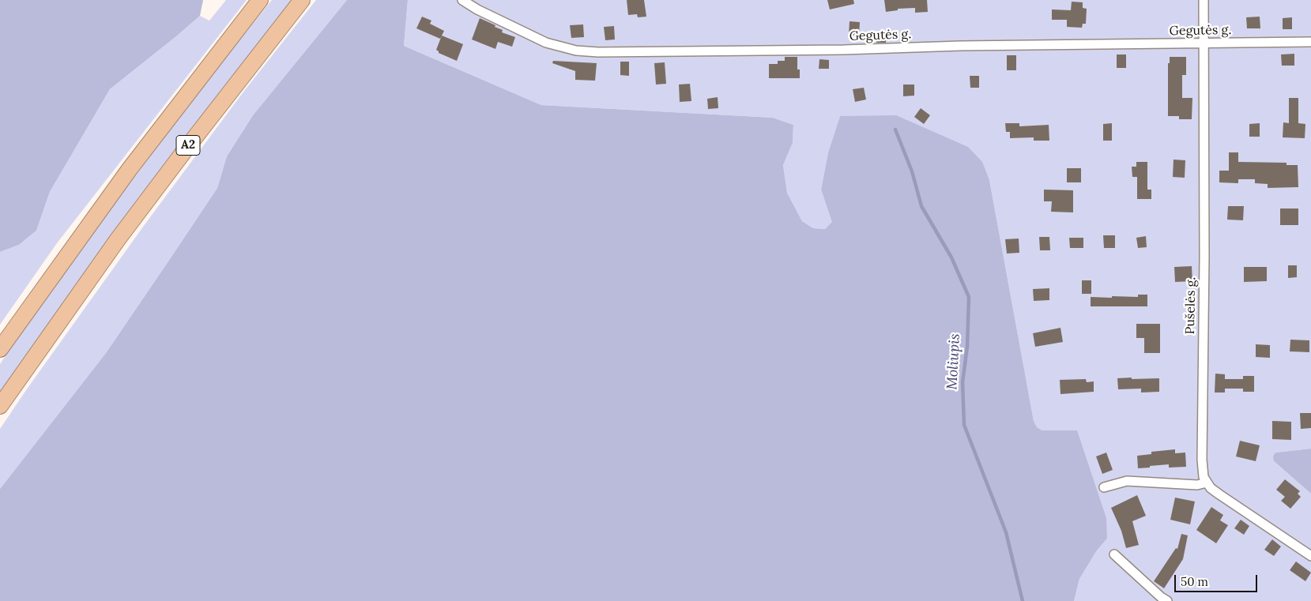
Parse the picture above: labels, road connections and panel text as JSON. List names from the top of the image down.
{
  "streets": {
    "highway": ["A2"],
    "street": ["Gegutės g.", "Pušelės g."]
  },
  "crossings": [
    ["Gegutės g.", "Pušelės g."]
  ],
  "water": ["Moliupis"],
  "scale_bar": "50 m"
}
